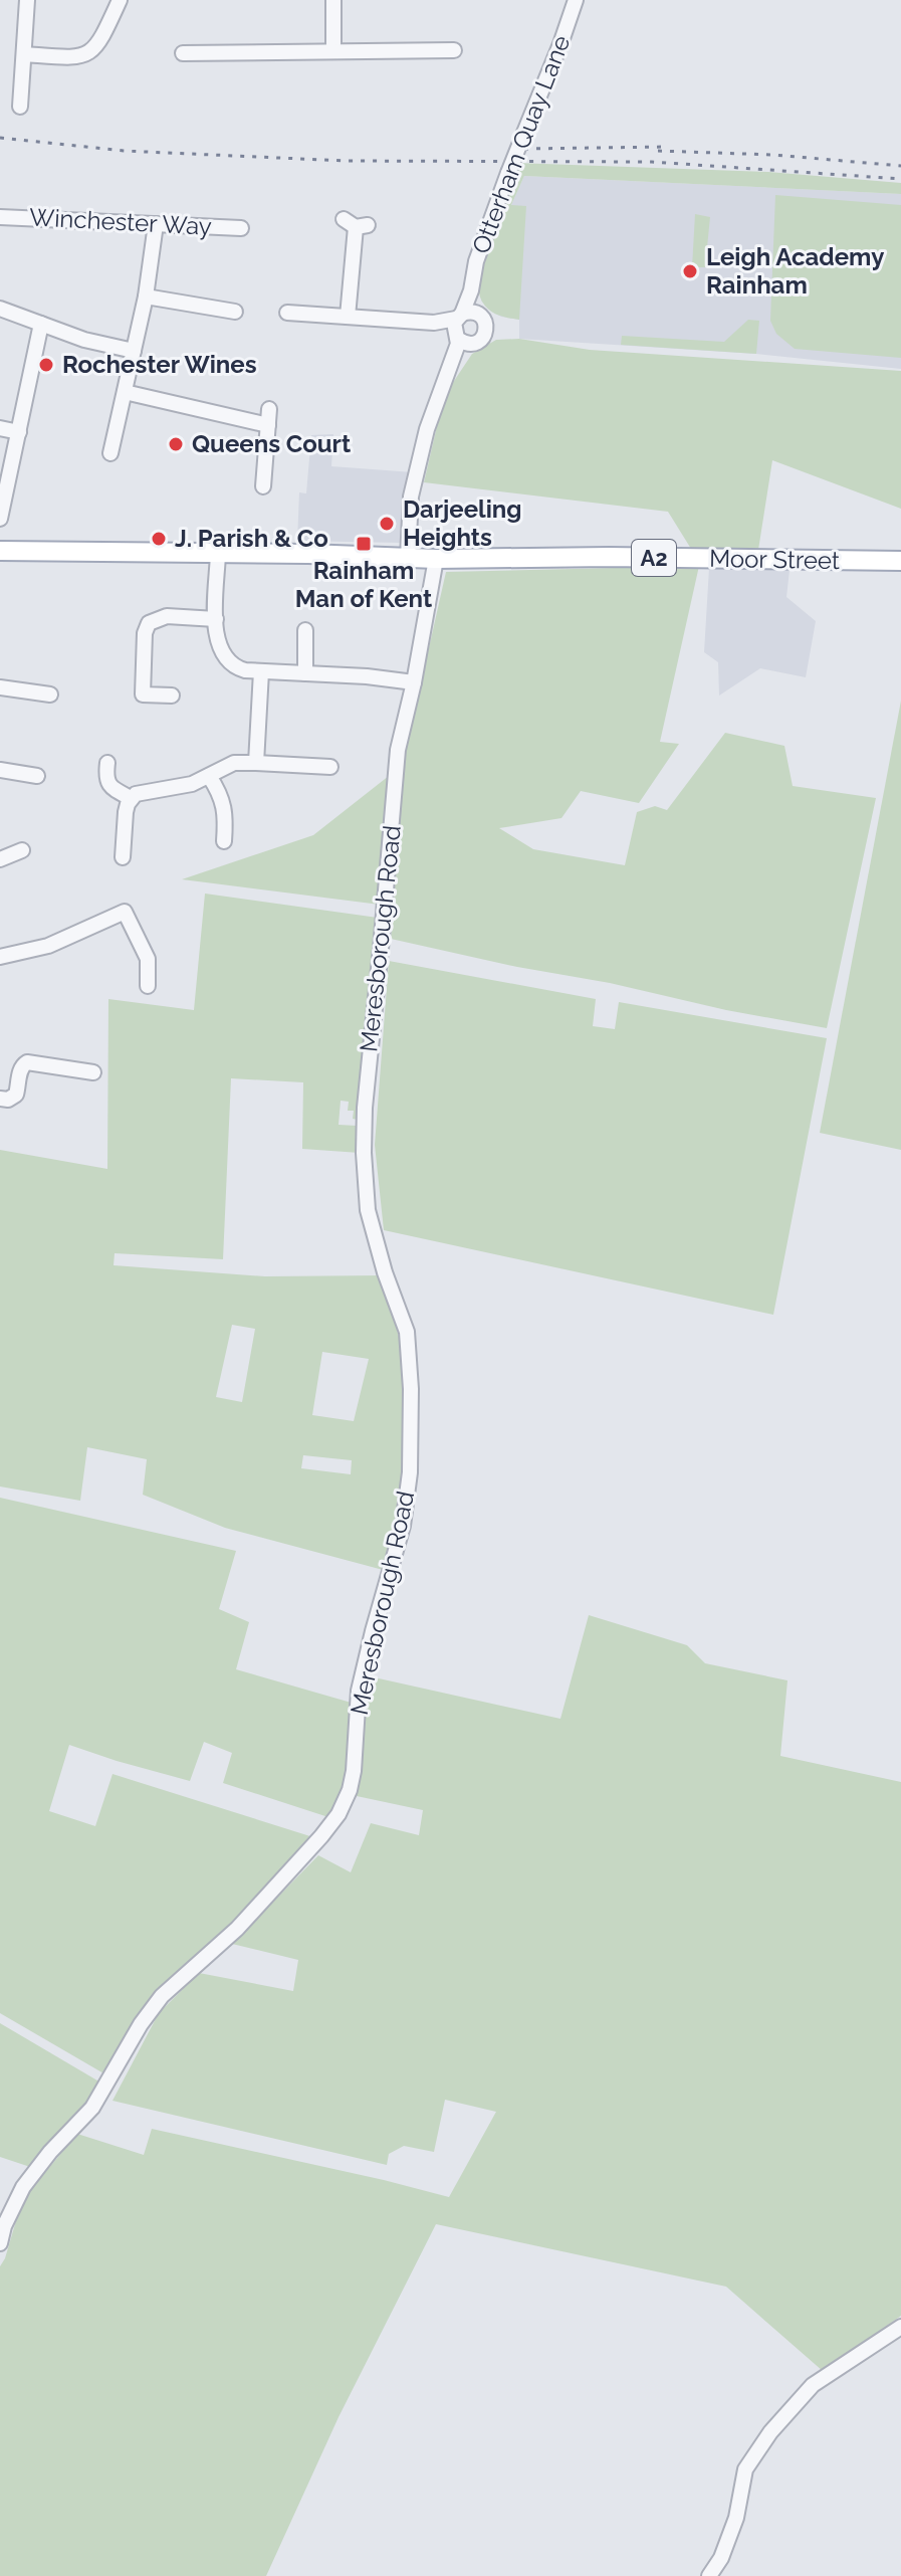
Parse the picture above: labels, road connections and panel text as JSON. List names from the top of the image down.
{
  "streets": {
    "main road": ["A2", "Moor Street"],
    "street": ["Otterham Quay Lane", "Winchester Way", "Meresborough Road"]
  },
  "crossings": [
    ["Otterham Quay Lane", "A2"],
    ["Otterham Quay Lane", "Moor Street"],
    ["A2", "Moor Street"],
    ["Moor Street", "Meresborough Road"]
  ],
  "places": {
    "other": [
      "Leigh Academy Rainham",
      "Rochester Wines",
      "Queens Court",
      "Darjeeling Heights",
      "J. Parish & Co"
    ],
    "transit": ["Rainham Man of Kent"]
  }
}
